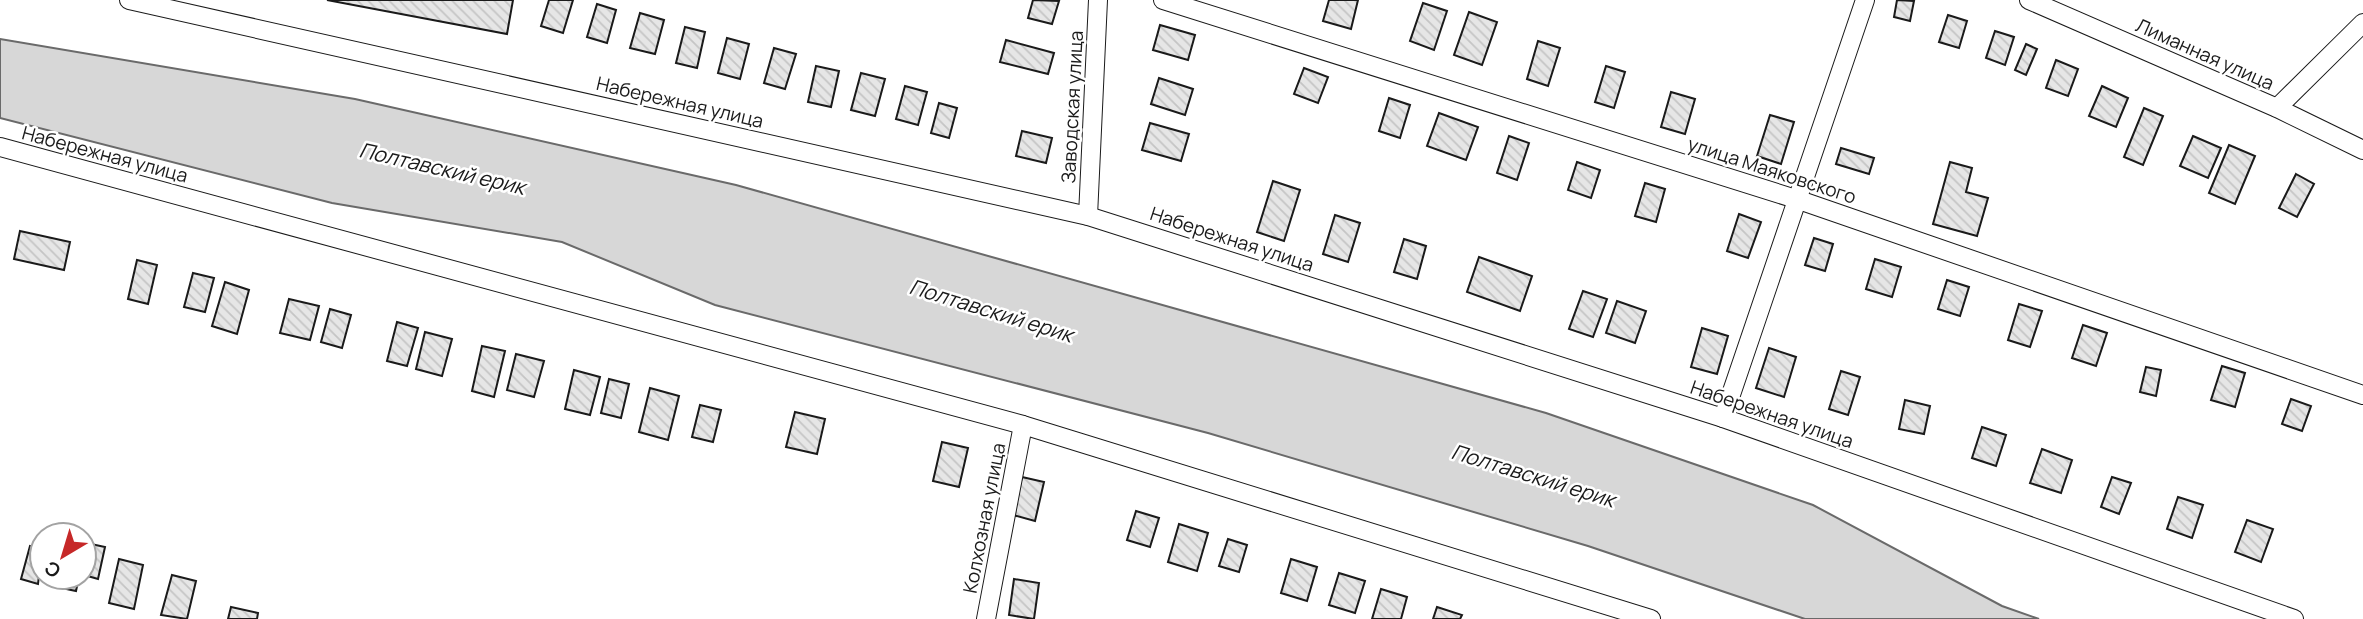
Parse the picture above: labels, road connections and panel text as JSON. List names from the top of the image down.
{
  "streets": {
    "street": [
      "Лиманная улица",
      "Набережная улица",
      "Заводская улица",
      "улица Маяковского",
      "Колхозная улица"
    ]
  },
  "crossings": [
    ["Набережная улица", "Заводская улица"],
    ["Набережная улица", "Колхозная улица"]
  ],
  "water": ["Полтавский ерик"],
  "north": "bottom left"
}
